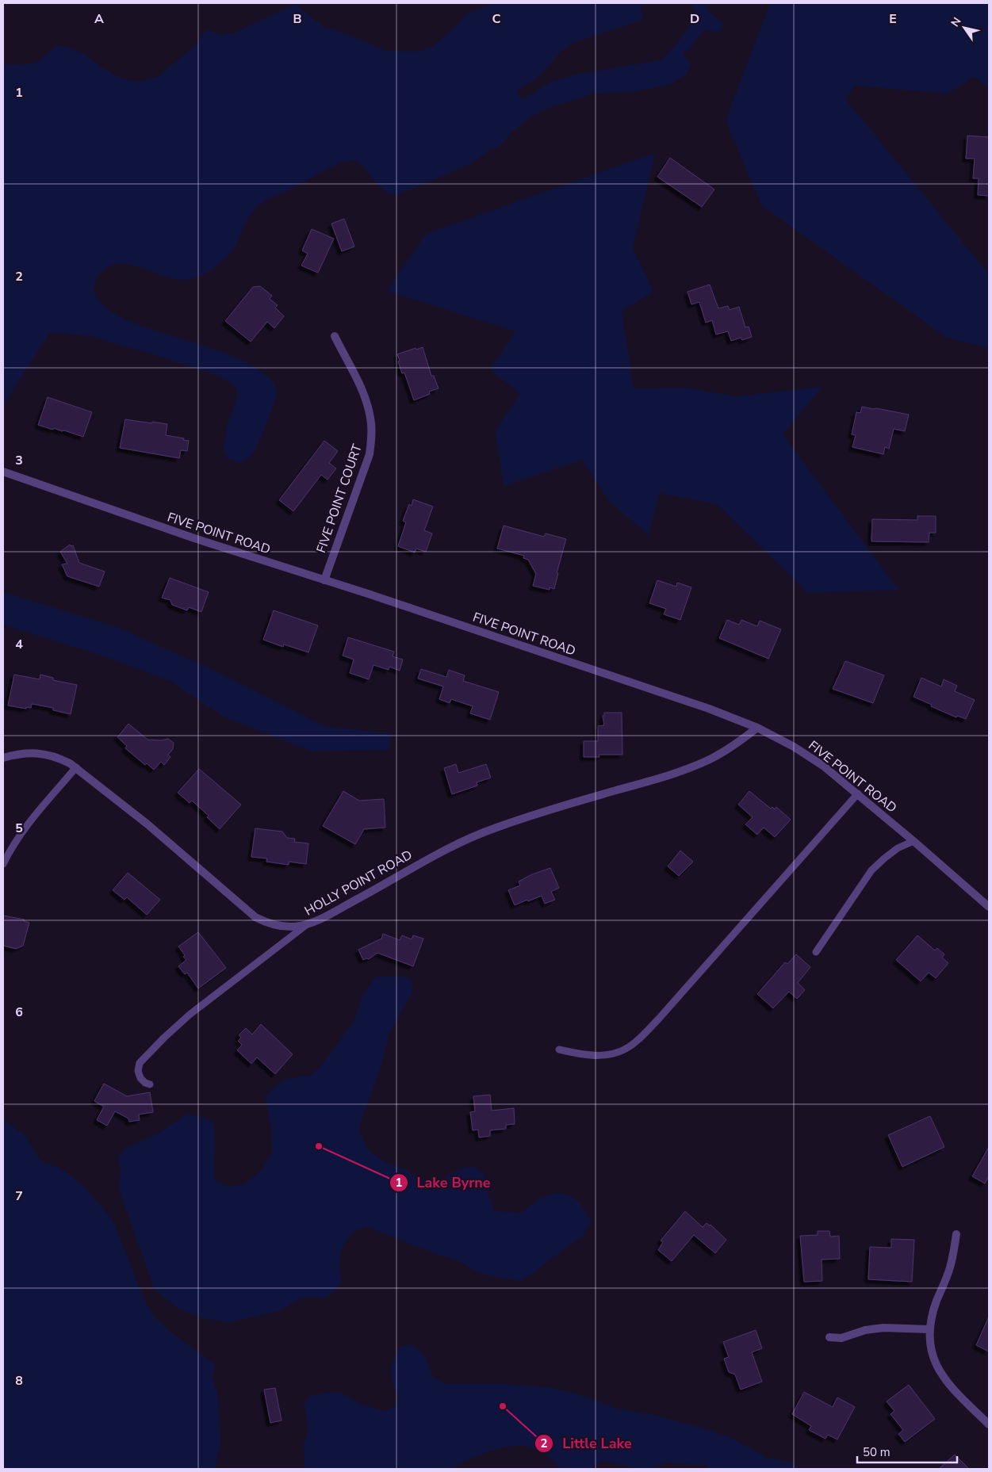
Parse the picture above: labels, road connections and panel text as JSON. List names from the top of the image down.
{
  "streets": {
    "street": ["FIVE POINT COURT", "FIVE POINT ROAD", "HOLLY POINT ROAD"]
  },
  "crossings": [
    ["FIVE POINT COURT", "FIVE POINT ROAD"],
    ["FIVE POINT ROAD", "HOLLY POINT ROAD"]
  ],
  "places": ["Lake Byrne", "Little Lake"],
  "scale_bar": "50 m",
  "north": "top left",
  "grid": {
    "columns": [
      "A",
      "B",
      "C",
      "D",
      "E"
    ],
    "rows": [
      "1",
      "2",
      "3",
      "4",
      "5",
      "6",
      "7",
      "8"
    ]
  }
}
